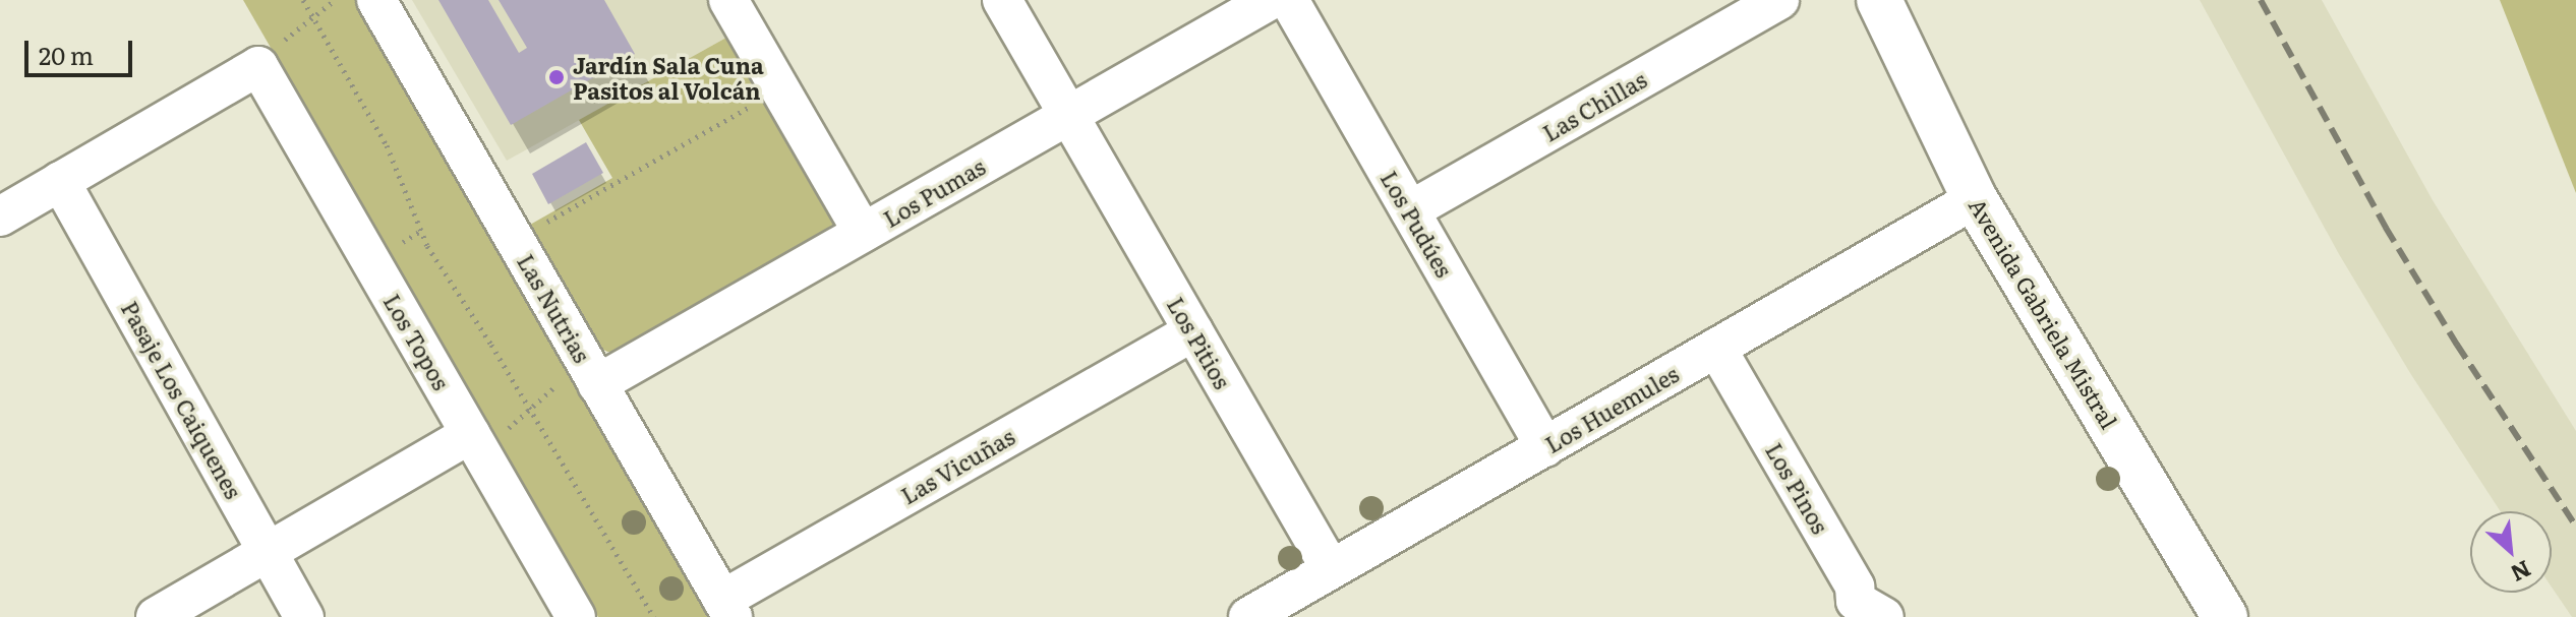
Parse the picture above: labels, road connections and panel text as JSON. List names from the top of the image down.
{
  "streets": {
    "main road": ["Avenida Gabriela Mistral"],
    "street": [
      "Las Chillas",
      "Los Pumas",
      "Los Pudúes",
      "Las Nutrias",
      "Los Topos",
      "Los Pitios",
      "Pasaje Los Caiquenes",
      "Los Huemules",
      "Las Vicuñas",
      "Los Pinos"
    ]
  },
  "crossings": [
    ["Las Chillas", "Los Pudúes"],
    ["Los Pumas", "Las Nutrias"],
    ["Los Pumas", "Los Pitios"],
    ["Los Pudúes", "Los Huemules"],
    ["Las Nutrias", "Las Vicuñas"],
    ["Avenida Gabriela Mistral", "Los Huemules"],
    ["Los Pitios", "Los Huemules"],
    ["Los Pitios", "Las Vicuñas"],
    ["Los Huemules", "Los Pinos"]
  ],
  "places": ["Jardín Sala Cuna Pasitos al Volcán"],
  "scale_bar": "20 m",
  "north": "bottom right"
}
